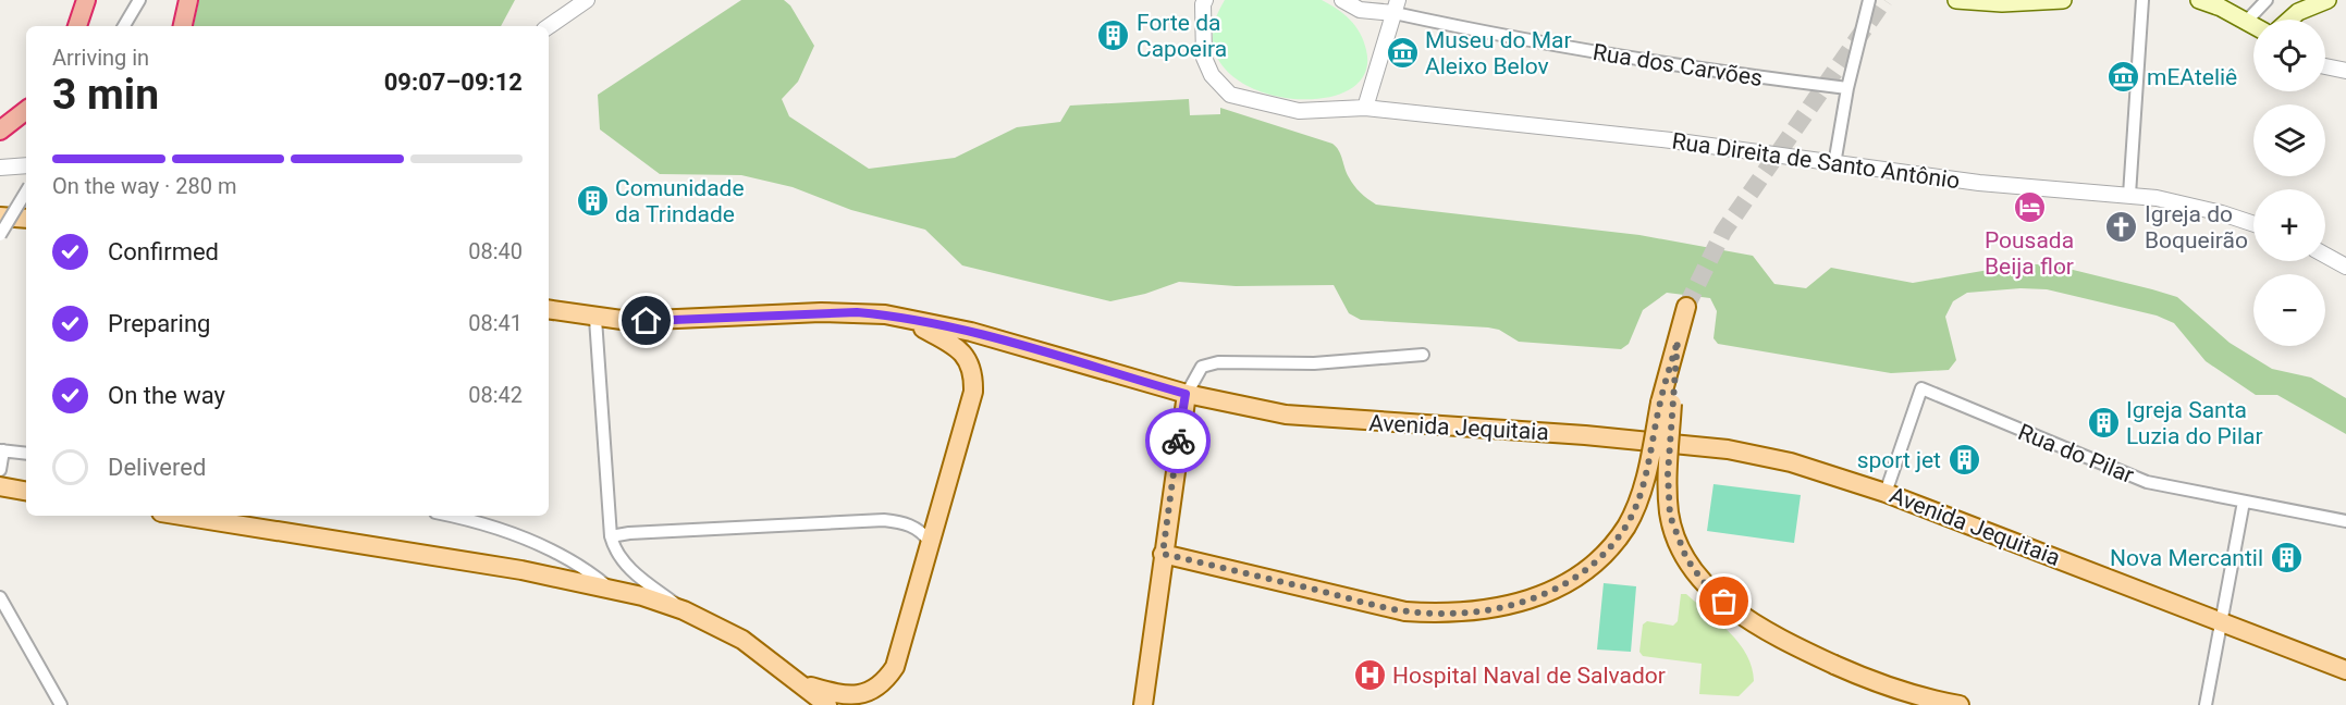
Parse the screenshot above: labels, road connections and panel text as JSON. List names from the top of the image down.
{
  "streets": {
    "main road": ["Avenida Jequitaia"],
    "street": ["Rua dos Carvões", "Rua Direita de Santo Antônio", "Rua do Pilar"]
  },
  "crossings": [
    ["Avenida Jequitaia", "Rua do Pilar"]
  ],
  "places": {
    "building": [
      "Forte da Capoeira",
      "Comunidade da Trindade",
      "Igreja Santa Luzia do Pilar",
      "sport jet",
      "Nova Mercantil"
    ],
    "museum": ["Museu do Mar Aleixo Belov", "mEAteliê"],
    "hotel": ["Pousada Beija flor"],
    "church": ["Igreja do Boqueirão"],
    "hospital": ["Hospital Naval de Salvador"]
  },
  "page": {
    "map_buttons": ["+", "−"],
    "heading": ["3 min", "Arriving in", "09:07–09:12"],
    "bar": "On the way · 280 m",
    "list": [
      ["Confirmed", "08:40"],
      ["Preparing", "08:41"],
      ["On the way", "08:42"],
      "Delivered"
    ]
  }
}
